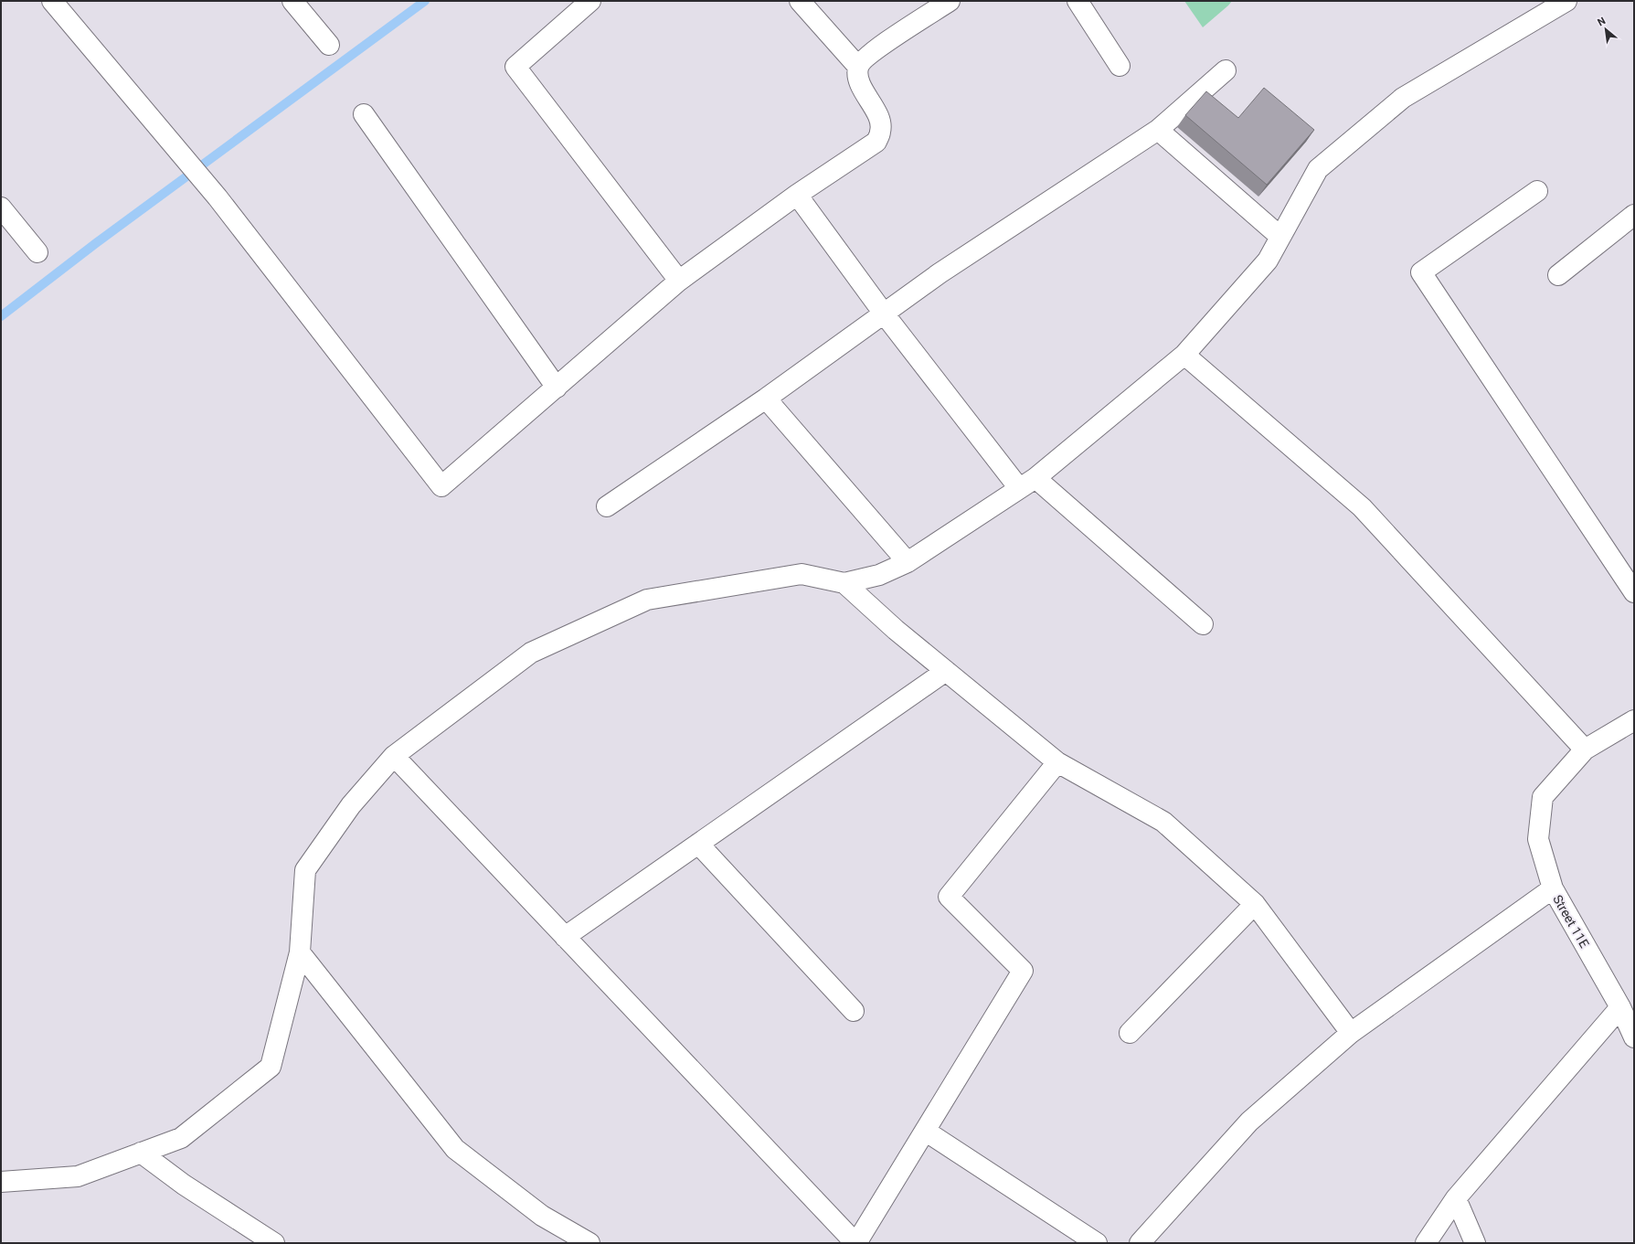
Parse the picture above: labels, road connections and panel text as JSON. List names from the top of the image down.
{
  "streets": {
    "street": ["Street 11E"]
  },
  "north": "top left"
}
